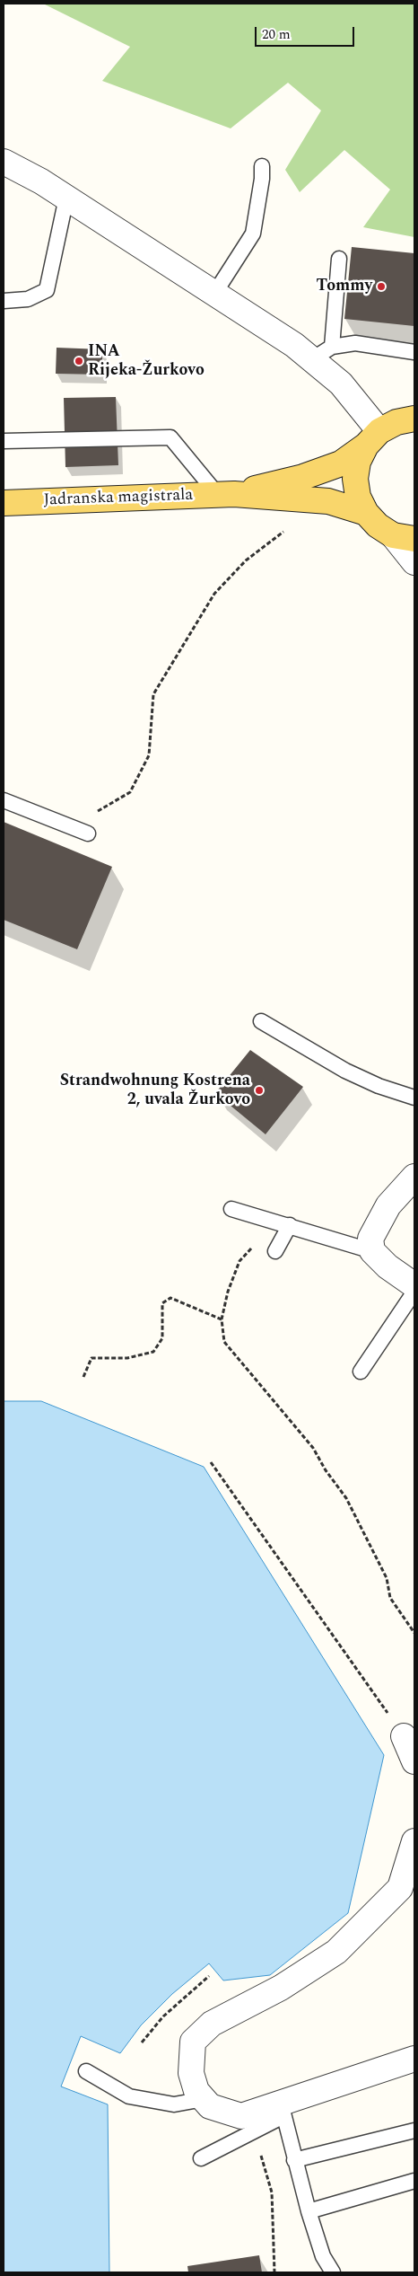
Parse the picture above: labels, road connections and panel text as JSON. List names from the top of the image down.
{
  "streets": {
    "main road": ["Jadranska magistrala"]
  },
  "places": ["Tommy", "INA Rijeka-Žurkovo", "Strandwohnung Kostrena 2, uvala Žurkovo"],
  "scale_bar": "20 m"
}
